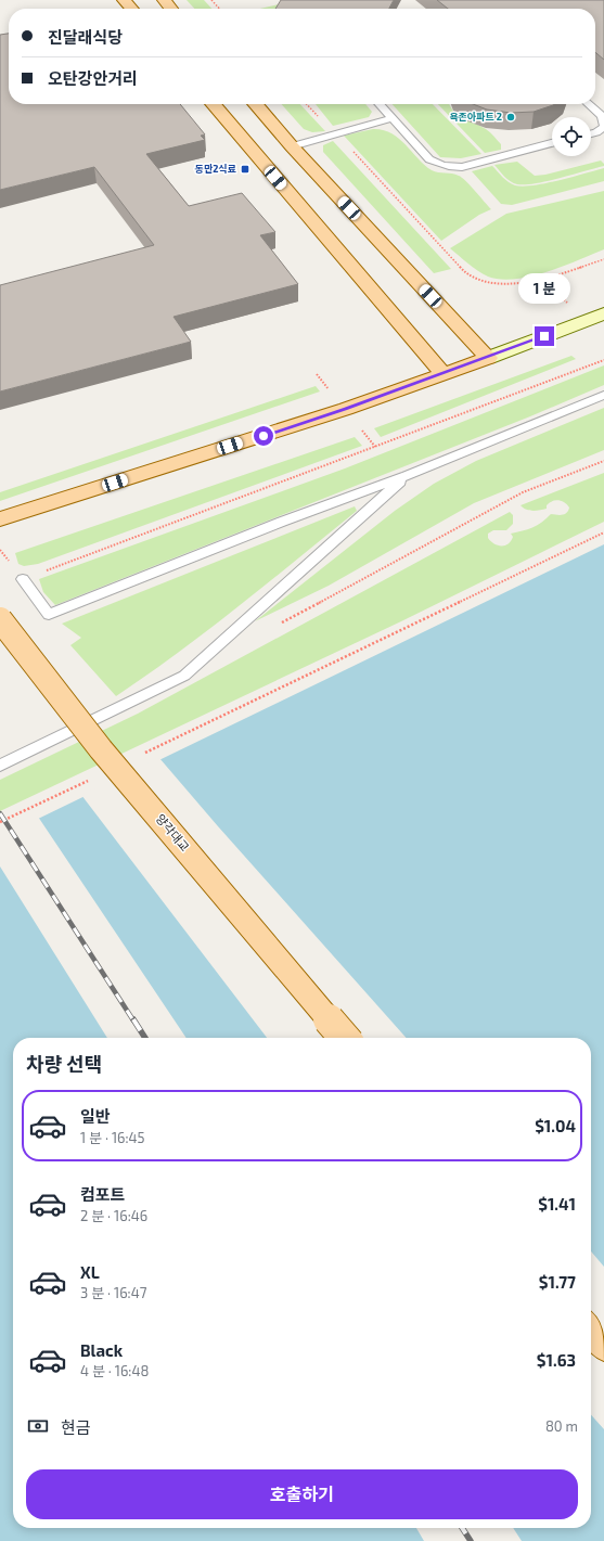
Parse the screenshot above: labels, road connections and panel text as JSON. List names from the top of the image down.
{
  "streets": {
    "main road": ["양각대교"]
  },
  "places": {
    "other": ["욕존아파트 2"],
    "transit": ["동만2식료"]
  },
  "page": {
    "banner": ["진달래식당", "오탄강안거리"],
    "bubble": "1 분",
    "heading": "차량 선택",
    "list": [
      {
        "name": "일반",
        "note": "1 분 · 16:45",
        "value": "$1.04"
      },
      {
        "name": "컴포트",
        "note": "2 분 · 16:46",
        "value": "$1.41"
      },
      {
        "name": "XL",
        "note": "3 분 · 16:47",
        "value": "$1.77"
      },
      {
        "name": "Black",
        "note": "4 분 · 16:48",
        "value": "$1.63"
      }
    ],
    "pay": ["현금", "80 m"],
    "buttons": "호출하기"
  }
}
